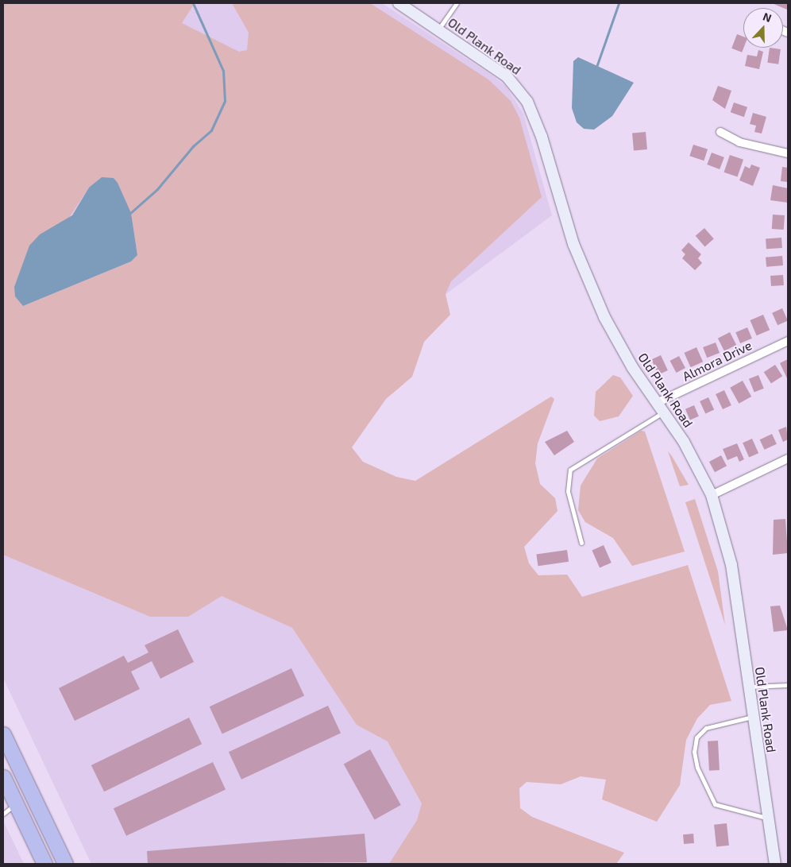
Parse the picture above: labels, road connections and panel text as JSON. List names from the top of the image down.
{
  "streets": {
    "street": ["Old Plank Road", "Almora Drive"]
  },
  "crossings": [
    ["Old Plank Road", "Almora Drive"]
  ],
  "north": "top"
}
